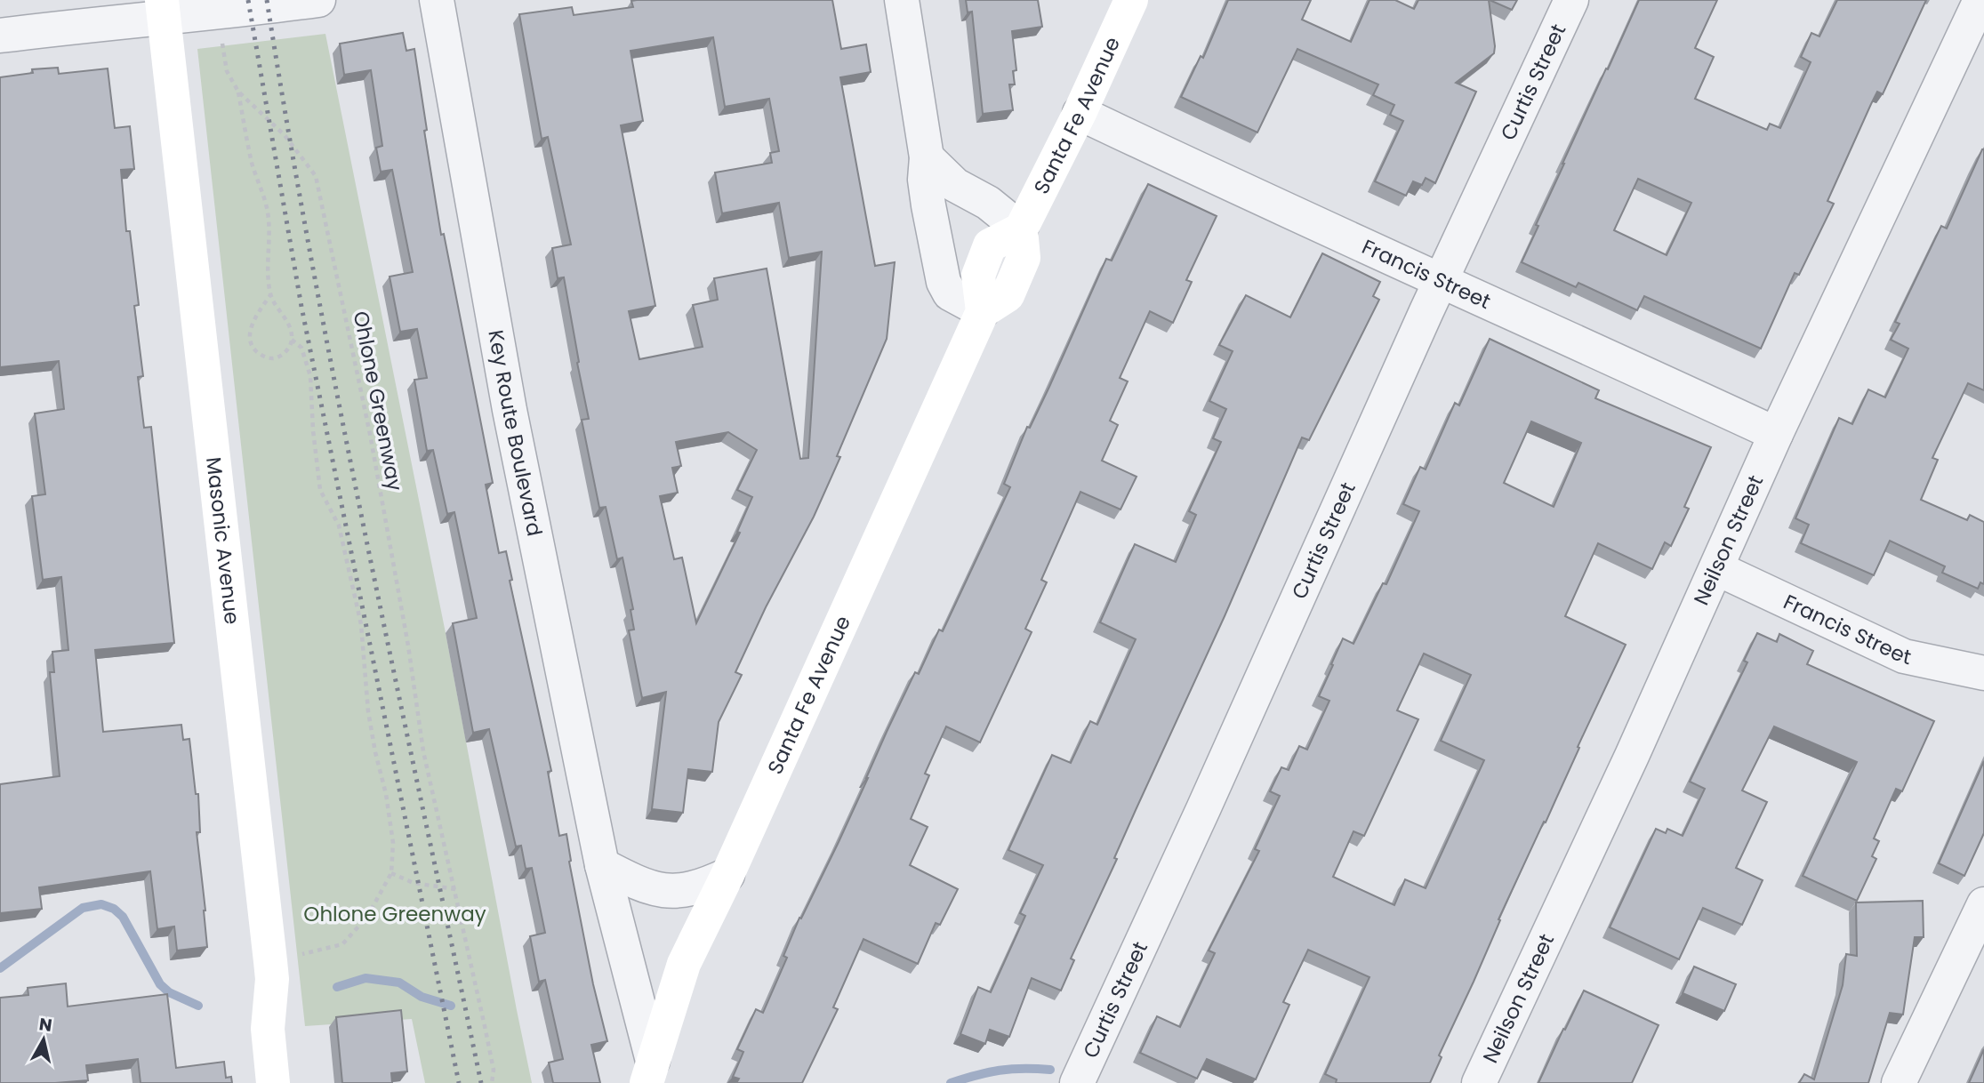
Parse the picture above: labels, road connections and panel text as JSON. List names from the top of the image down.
{
  "streets": {
    "street": [
      "Curtis Street",
      "Santa Fe Avenue",
      "Francis Street",
      "Key Route Boulevard",
      "Neilson Street",
      "Masonic Avenue"
    ],
    "path": ["Ohlone Greenway"]
  },
  "crossings": [
    ["Curtis Street", "Francis Street"],
    ["Santa Fe Avenue", "Francis Street"],
    ["Santa Fe Avenue", "Key Route Boulevard"],
    ["Francis Street", "Neilson Street"]
  ],
  "parks": ["Ohlone Greenway"],
  "north": "top"
}
